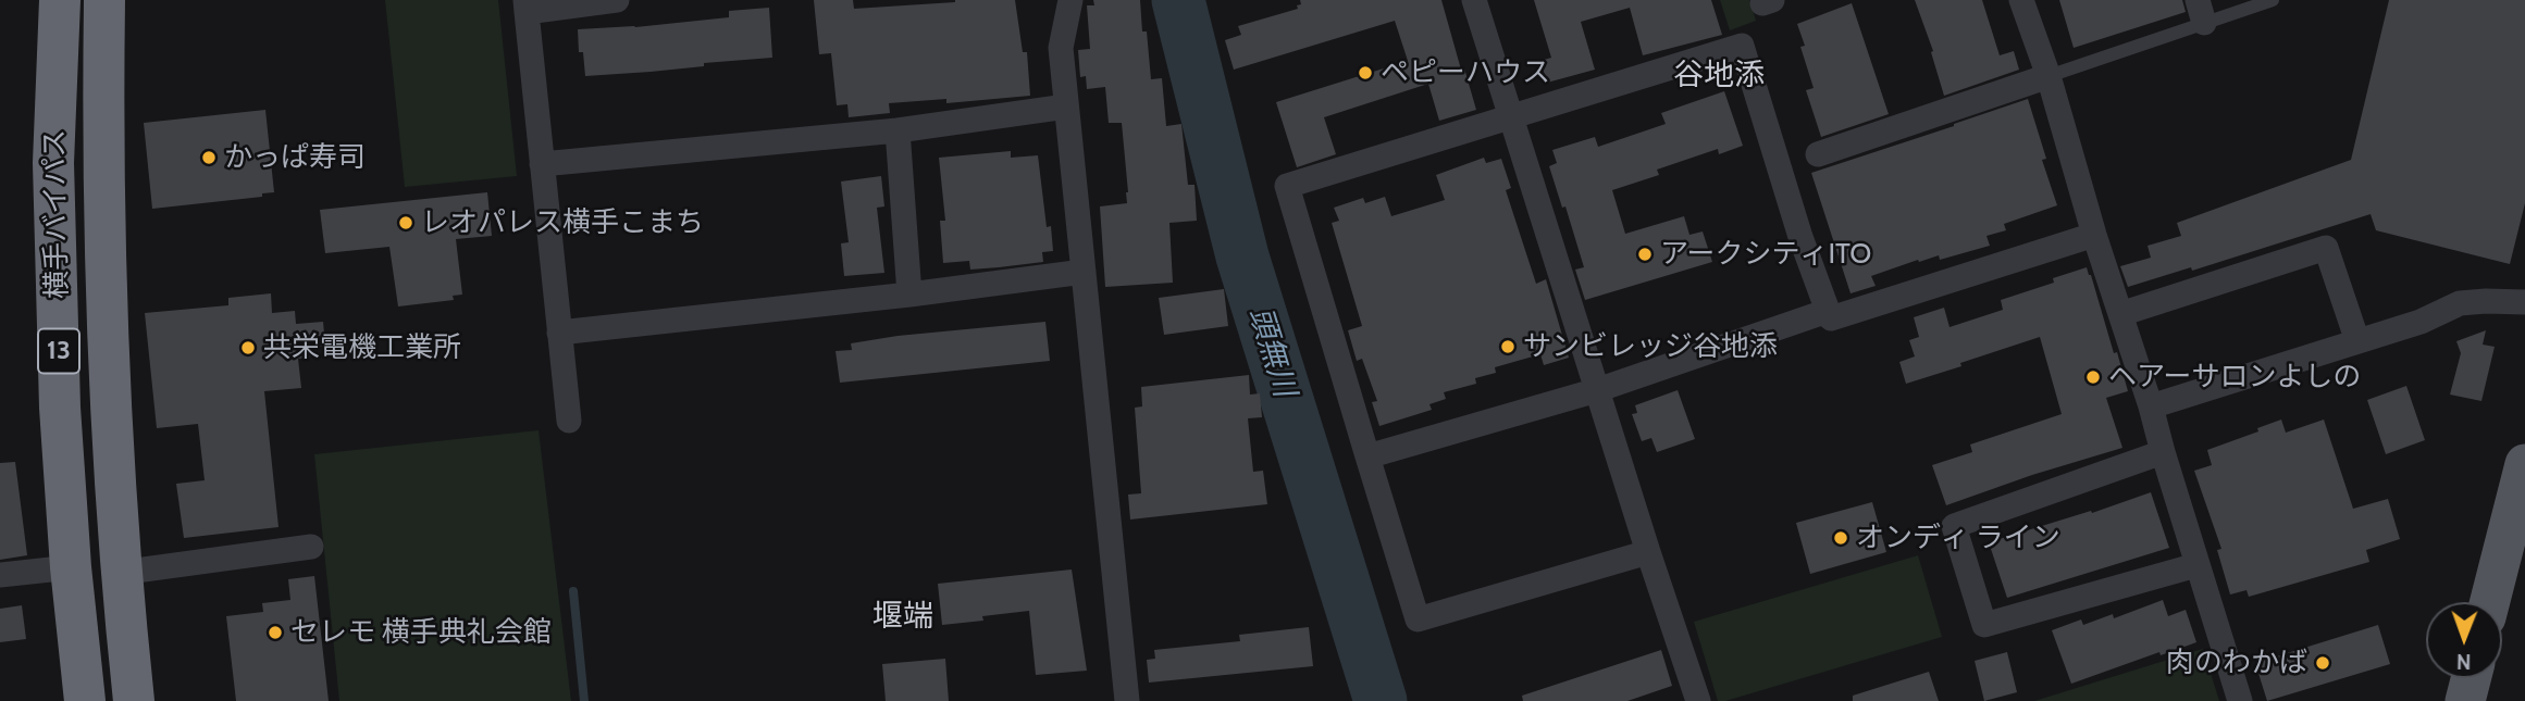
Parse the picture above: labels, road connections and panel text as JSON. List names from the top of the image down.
{
  "streets": {
    "highway": ["横手バイパス", "13"]
  },
  "districts": ["谷地添", "堰端"],
  "water": ["頭無川"],
  "places": [
    "ペピーハウス",
    "かっぱ寿司",
    "レオパレス横手こまち",
    "アークシティITO",
    "サンビレッジ谷地添",
    "共栄電機工業所",
    "ヘアーサロンよしの",
    "オンディ ライン",
    "セレモ 横手典礼会館",
    "肉のわかば"
  ],
  "north": "bottom"
}
